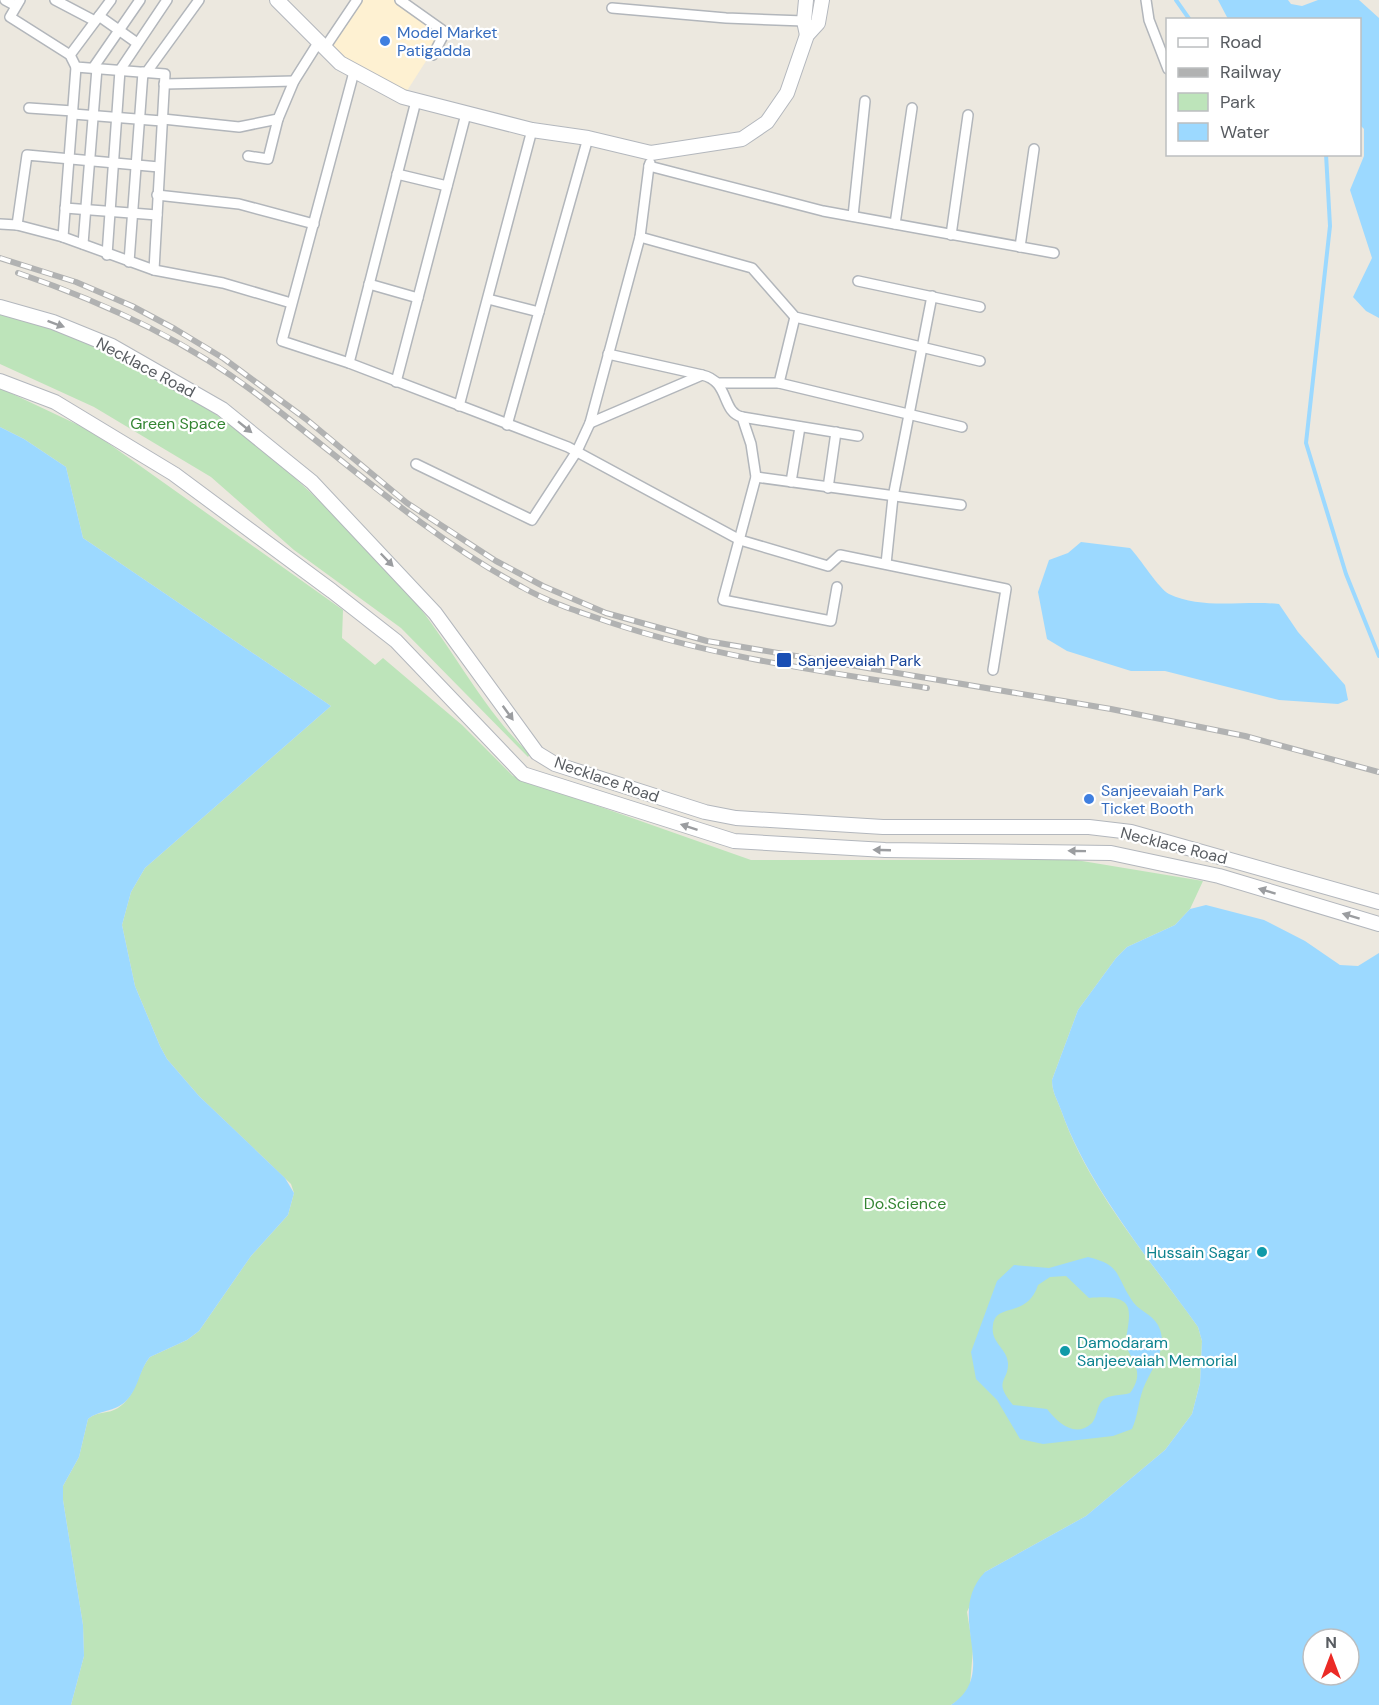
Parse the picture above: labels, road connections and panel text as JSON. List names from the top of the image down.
{
  "streets": {
    "main road": ["Necklace Road"]
  },
  "parks": ["Green Space", "Do.Science"],
  "places": {
    "other": [
      "Model Market Patigadda",
      "Sanjeevaiah Park Ticket Booth",
      "Hussain Sagar",
      "Damodaram Sanjeevaiah Memorial"
    ],
    "transit": ["Sanjeevaiah Park"]
  },
  "legend": [
    "Road",
    "Railway",
    "Park",
    "Water"
  ],
  "north": "top"
}
